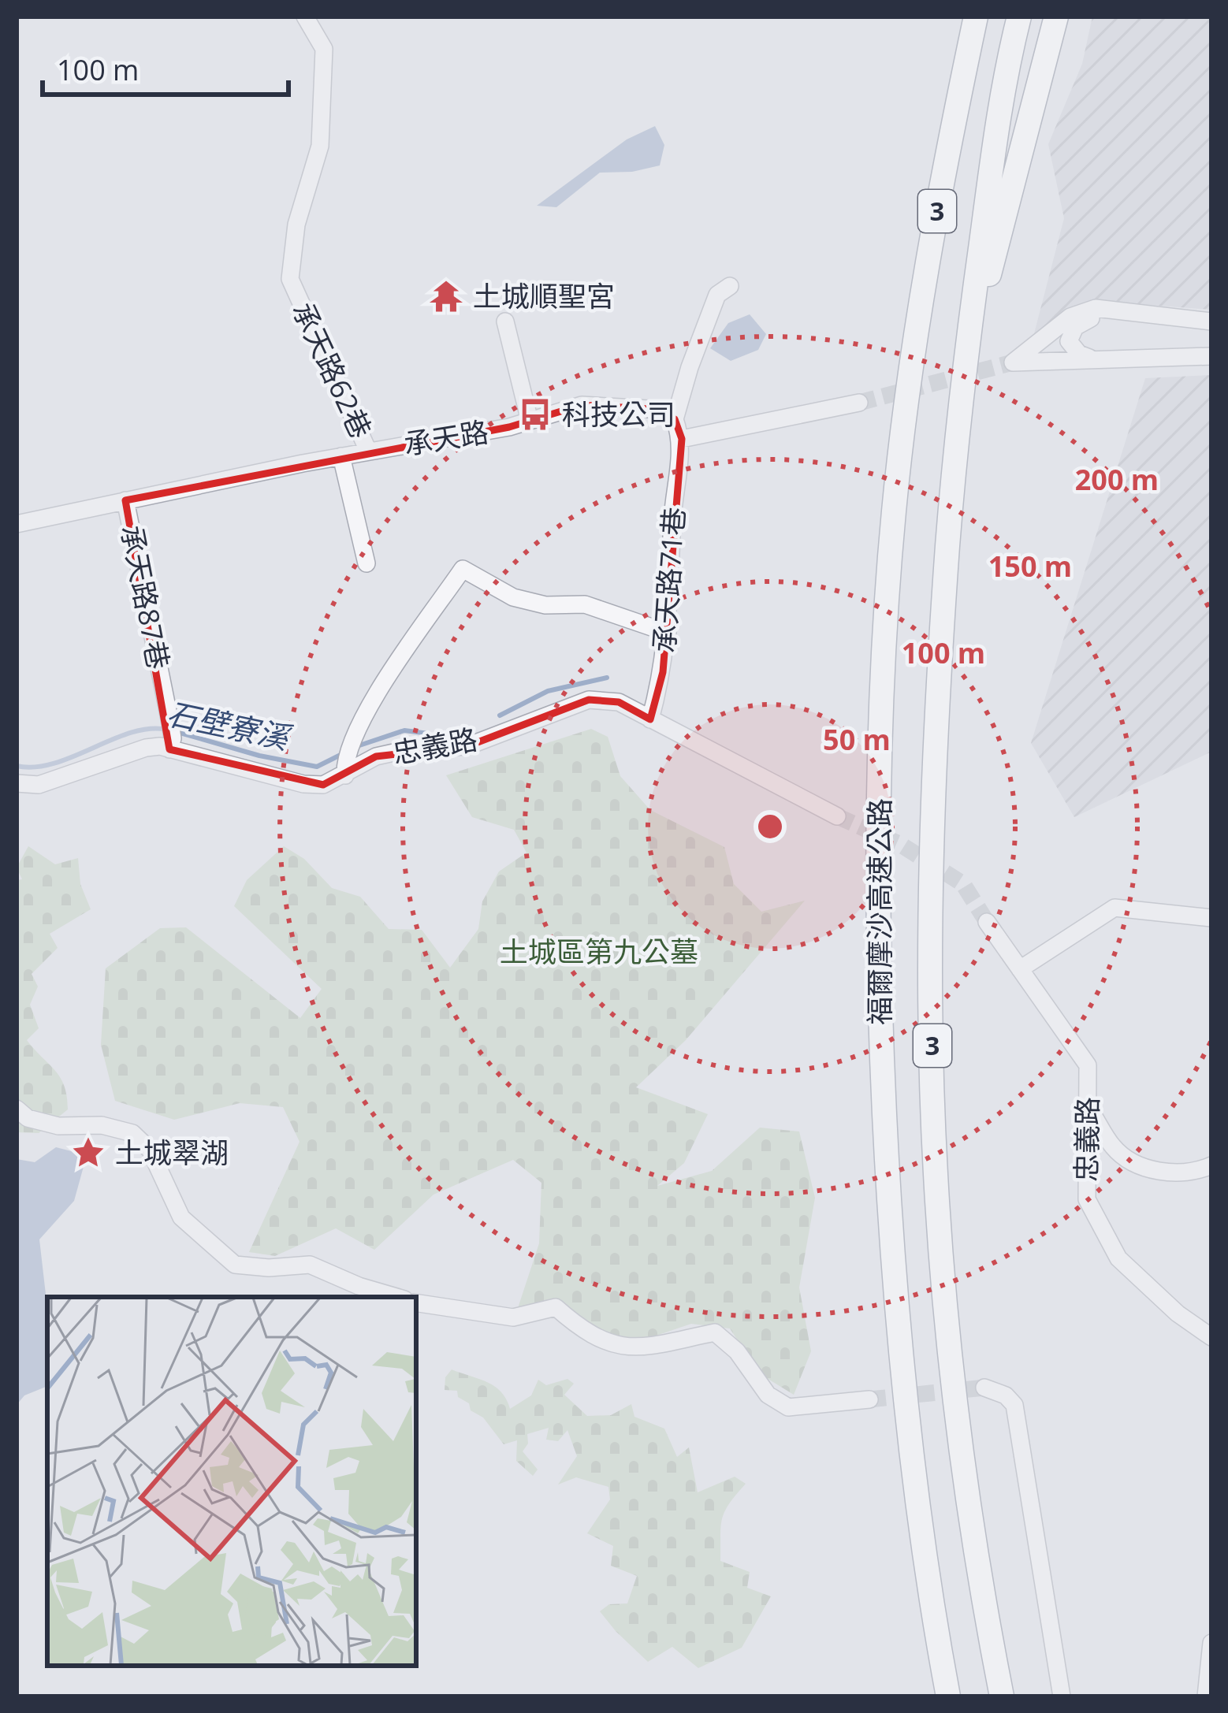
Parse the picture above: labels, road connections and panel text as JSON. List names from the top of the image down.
{
  "streets": {
    "highway": ["3", "福爾摩沙高速公路"],
    "street": [
      "承天路62巷",
      "承天路",
      "承天路71巷",
      "承天路87巷",
      "忠義路"
    ]
  },
  "crossings": [
    ["承天路62巷", "承天路"],
    ["承天路", "承天路87巷"],
    ["承天路71巷", "忠義路"],
    ["承天路87巷", "忠義路"]
  ],
  "water": ["石壁寮溪"],
  "parks": ["土城區第九公墓"],
  "places": {
    "temple": ["土城順聖宮"],
    "bus stop": ["科技公司"],
    "place": ["土城翠湖"]
  },
  "scale_bar": "100 m",
  "rings": [
    "200 m",
    "150 m",
    "100 m",
    "50 m"
  ]
}
